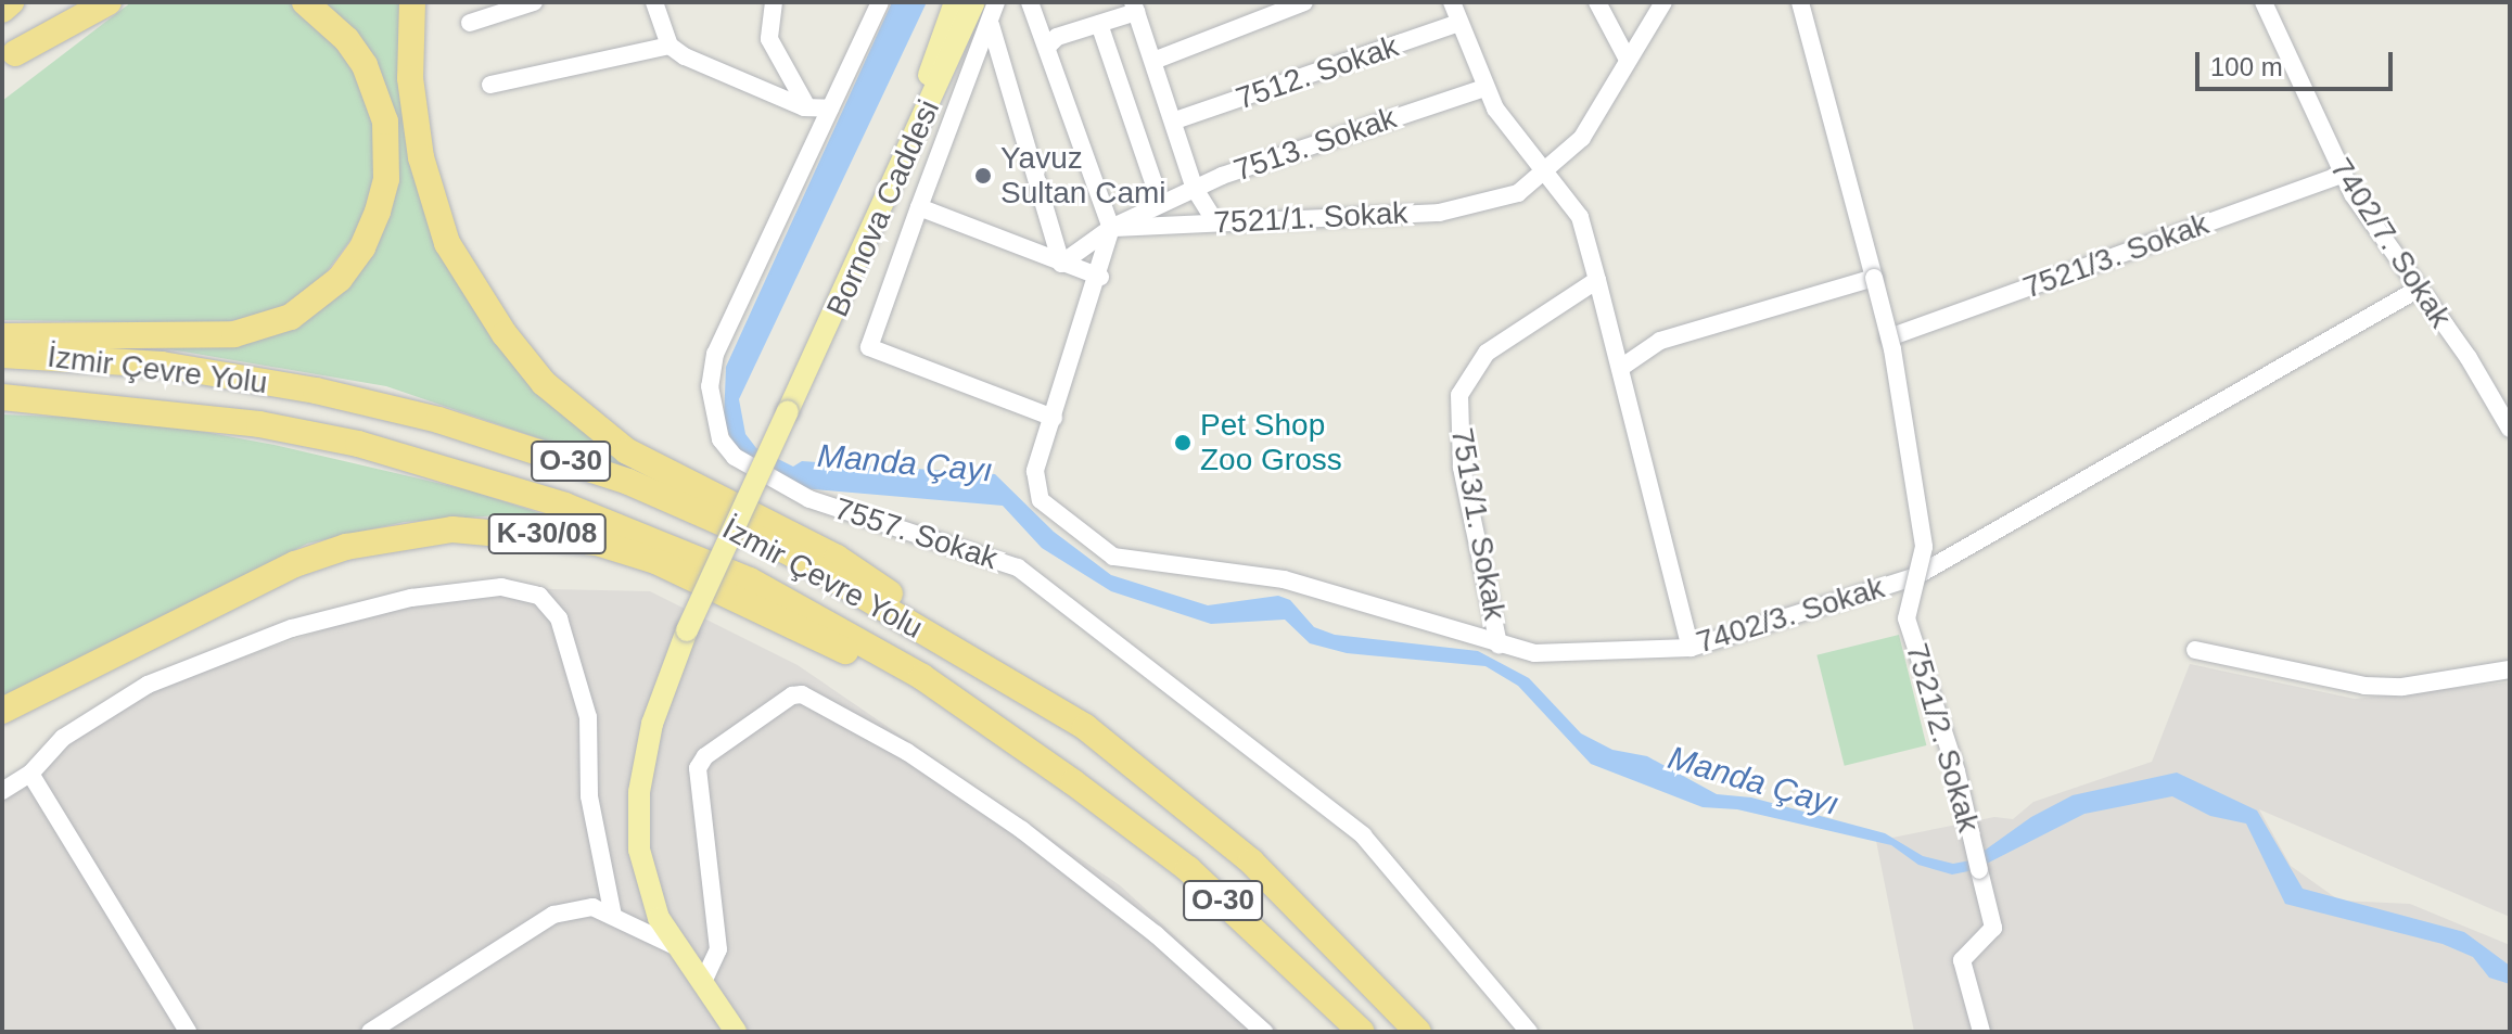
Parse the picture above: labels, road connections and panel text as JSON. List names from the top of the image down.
{
  "streets": {
    "highway": ["İzmir Çevre Yolu", "O-30", "K-30/08"],
    "main road": ["Bornova Caddesi"],
    "street": [
      "7512. Sokak",
      "7513. Sokak",
      "7521/1. Sokak",
      "7402/7. Sokak",
      "7521/3. Sokak",
      "7513/1. Sokak",
      "7557. Sokak",
      "7402/3. Sokak",
      "7521/2. Sokak"
    ]
  },
  "crossings": [
    ["7513. Sokak", "7521/1. Sokak"],
    ["7402/7. Sokak", "7521/3. Sokak"],
    ["7402/7. Sokak", "7402/3. Sokak"],
    ["7521/3. Sokak", "7521/2. Sokak"],
    ["İzmir Çevre Yolu", "K-30/08"],
    ["7513/1. Sokak", "7402/3. Sokak"],
    ["7402/3. Sokak", "7521/2. Sokak"]
  ],
  "water": ["Manda Çayı"],
  "places": ["Yavuz Sultan Cami", "Pet Shop Zoo Gross"],
  "scale_bar": "100 m"
}
